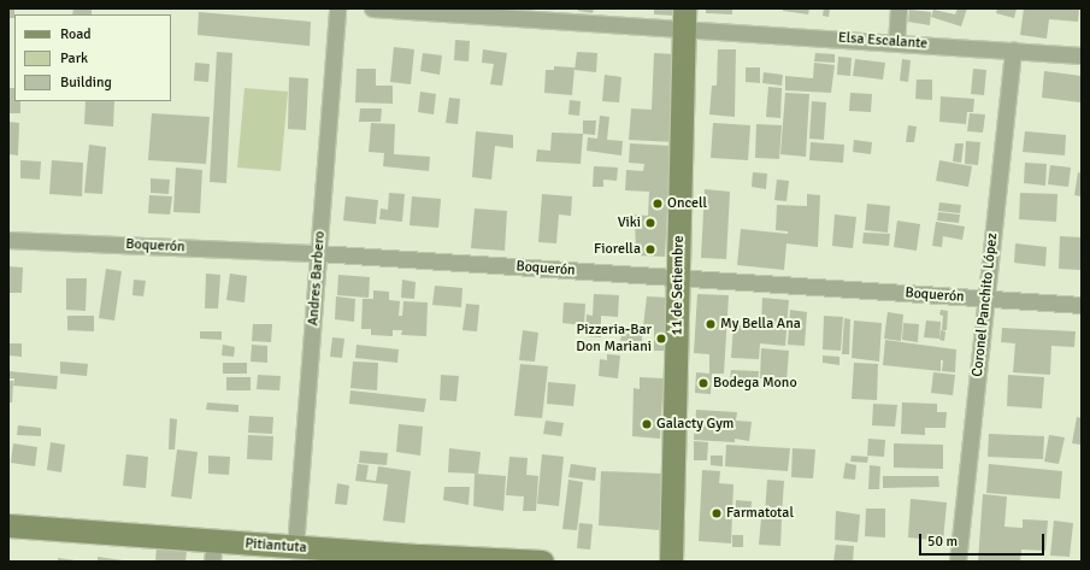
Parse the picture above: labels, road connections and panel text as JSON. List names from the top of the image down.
{
  "streets": {
    "street": [
      "Elsa Escalante",
      "Boquerón",
      "Andres Barbero",
      "11 de Setiembre",
      "Coronel Panchito López",
      "Pitiantuta"
    ]
  },
  "crossings": [
    ["Elsa Escalante", "11 de Setiembre"],
    ["Elsa Escalante", "Coronel Panchito López"],
    ["Boquerón", "Andres Barbero"],
    ["Boquerón", "11 de Setiembre"],
    ["Boquerón", "Coronel Panchito López"],
    ["Andres Barbero", "Pitiantuta"]
  ],
  "places": [
    "Oncell",
    "Viki",
    "Fiorella",
    "My Bella Ana",
    "Pizzeria-Bar Don Mariani",
    "Bodega Mono",
    "Galacty Gym",
    "Farmatotal"
  ],
  "legend": ["Road", "Park", "Building"],
  "scale_bar": "50 m"
}
